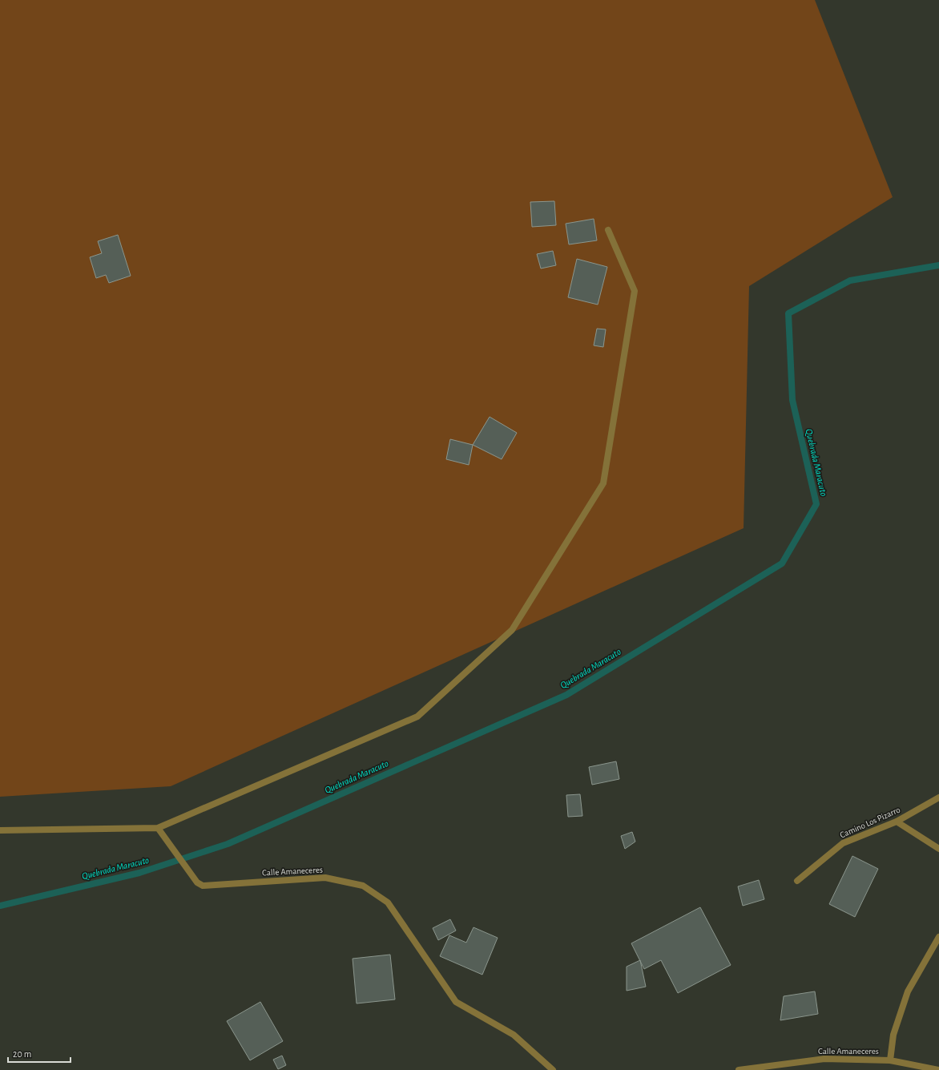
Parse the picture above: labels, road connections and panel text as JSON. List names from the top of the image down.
{
  "streets": {
    "street": ["Camino Los Pizarro", "Calle Amaneceres"]
  },
  "water": ["Quebrada Maracuto"],
  "scale_bar": "20 m"
}
